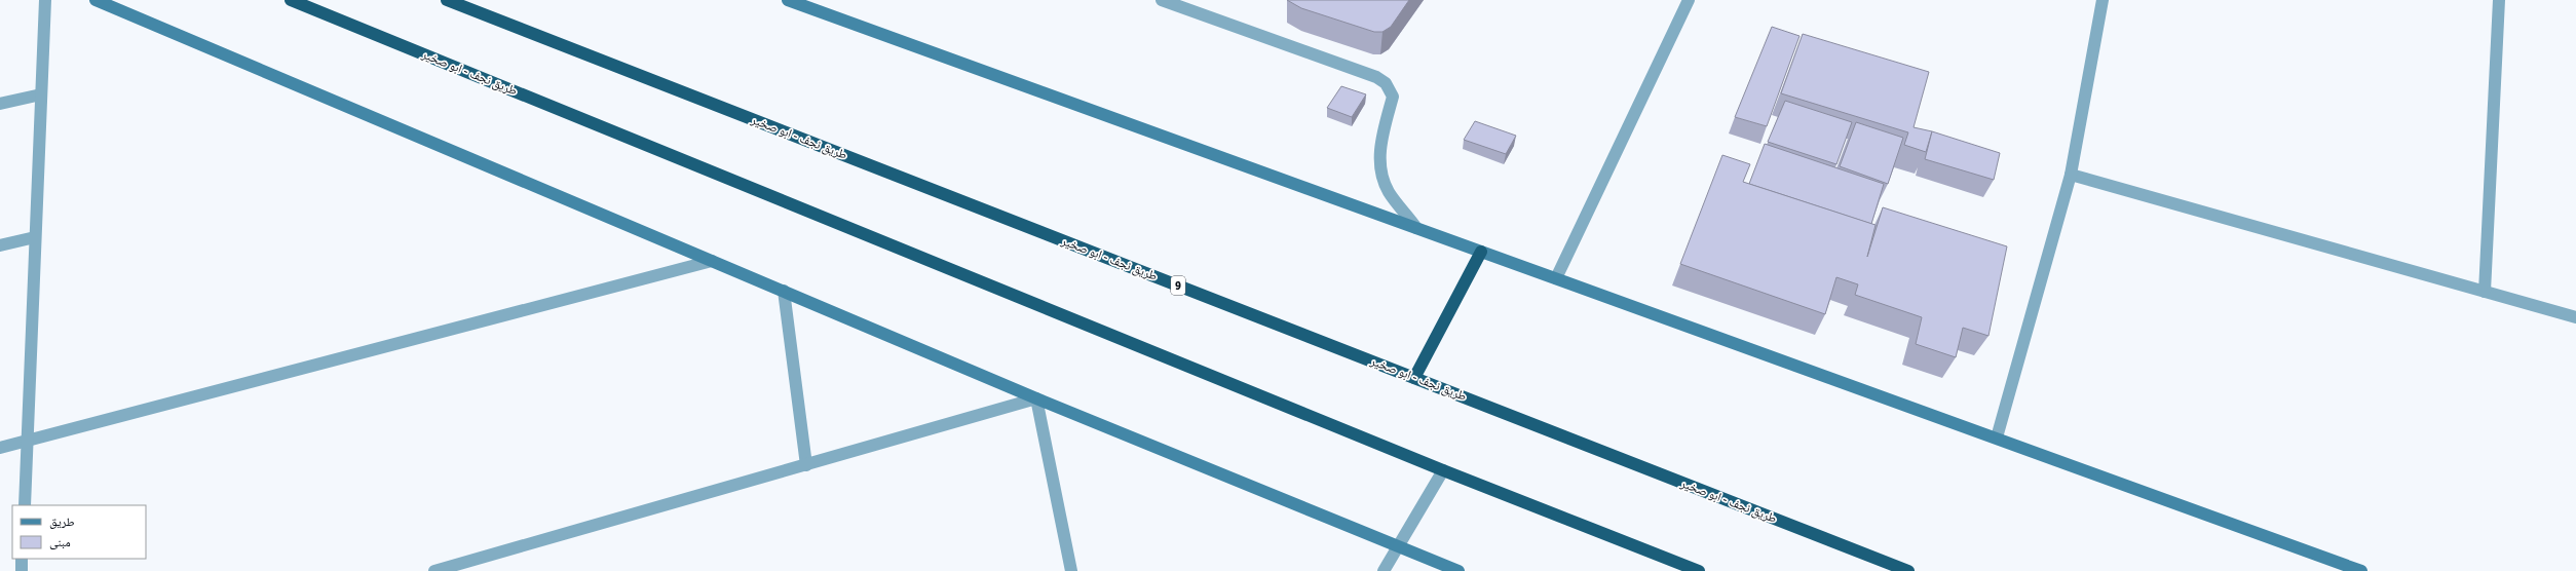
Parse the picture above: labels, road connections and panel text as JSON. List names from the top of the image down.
{
  "streets": {
    "highway": ["طريق نجف - ابو صخير", "9"]
  },
  "legend": ["طريق", "مبنى"]
}
